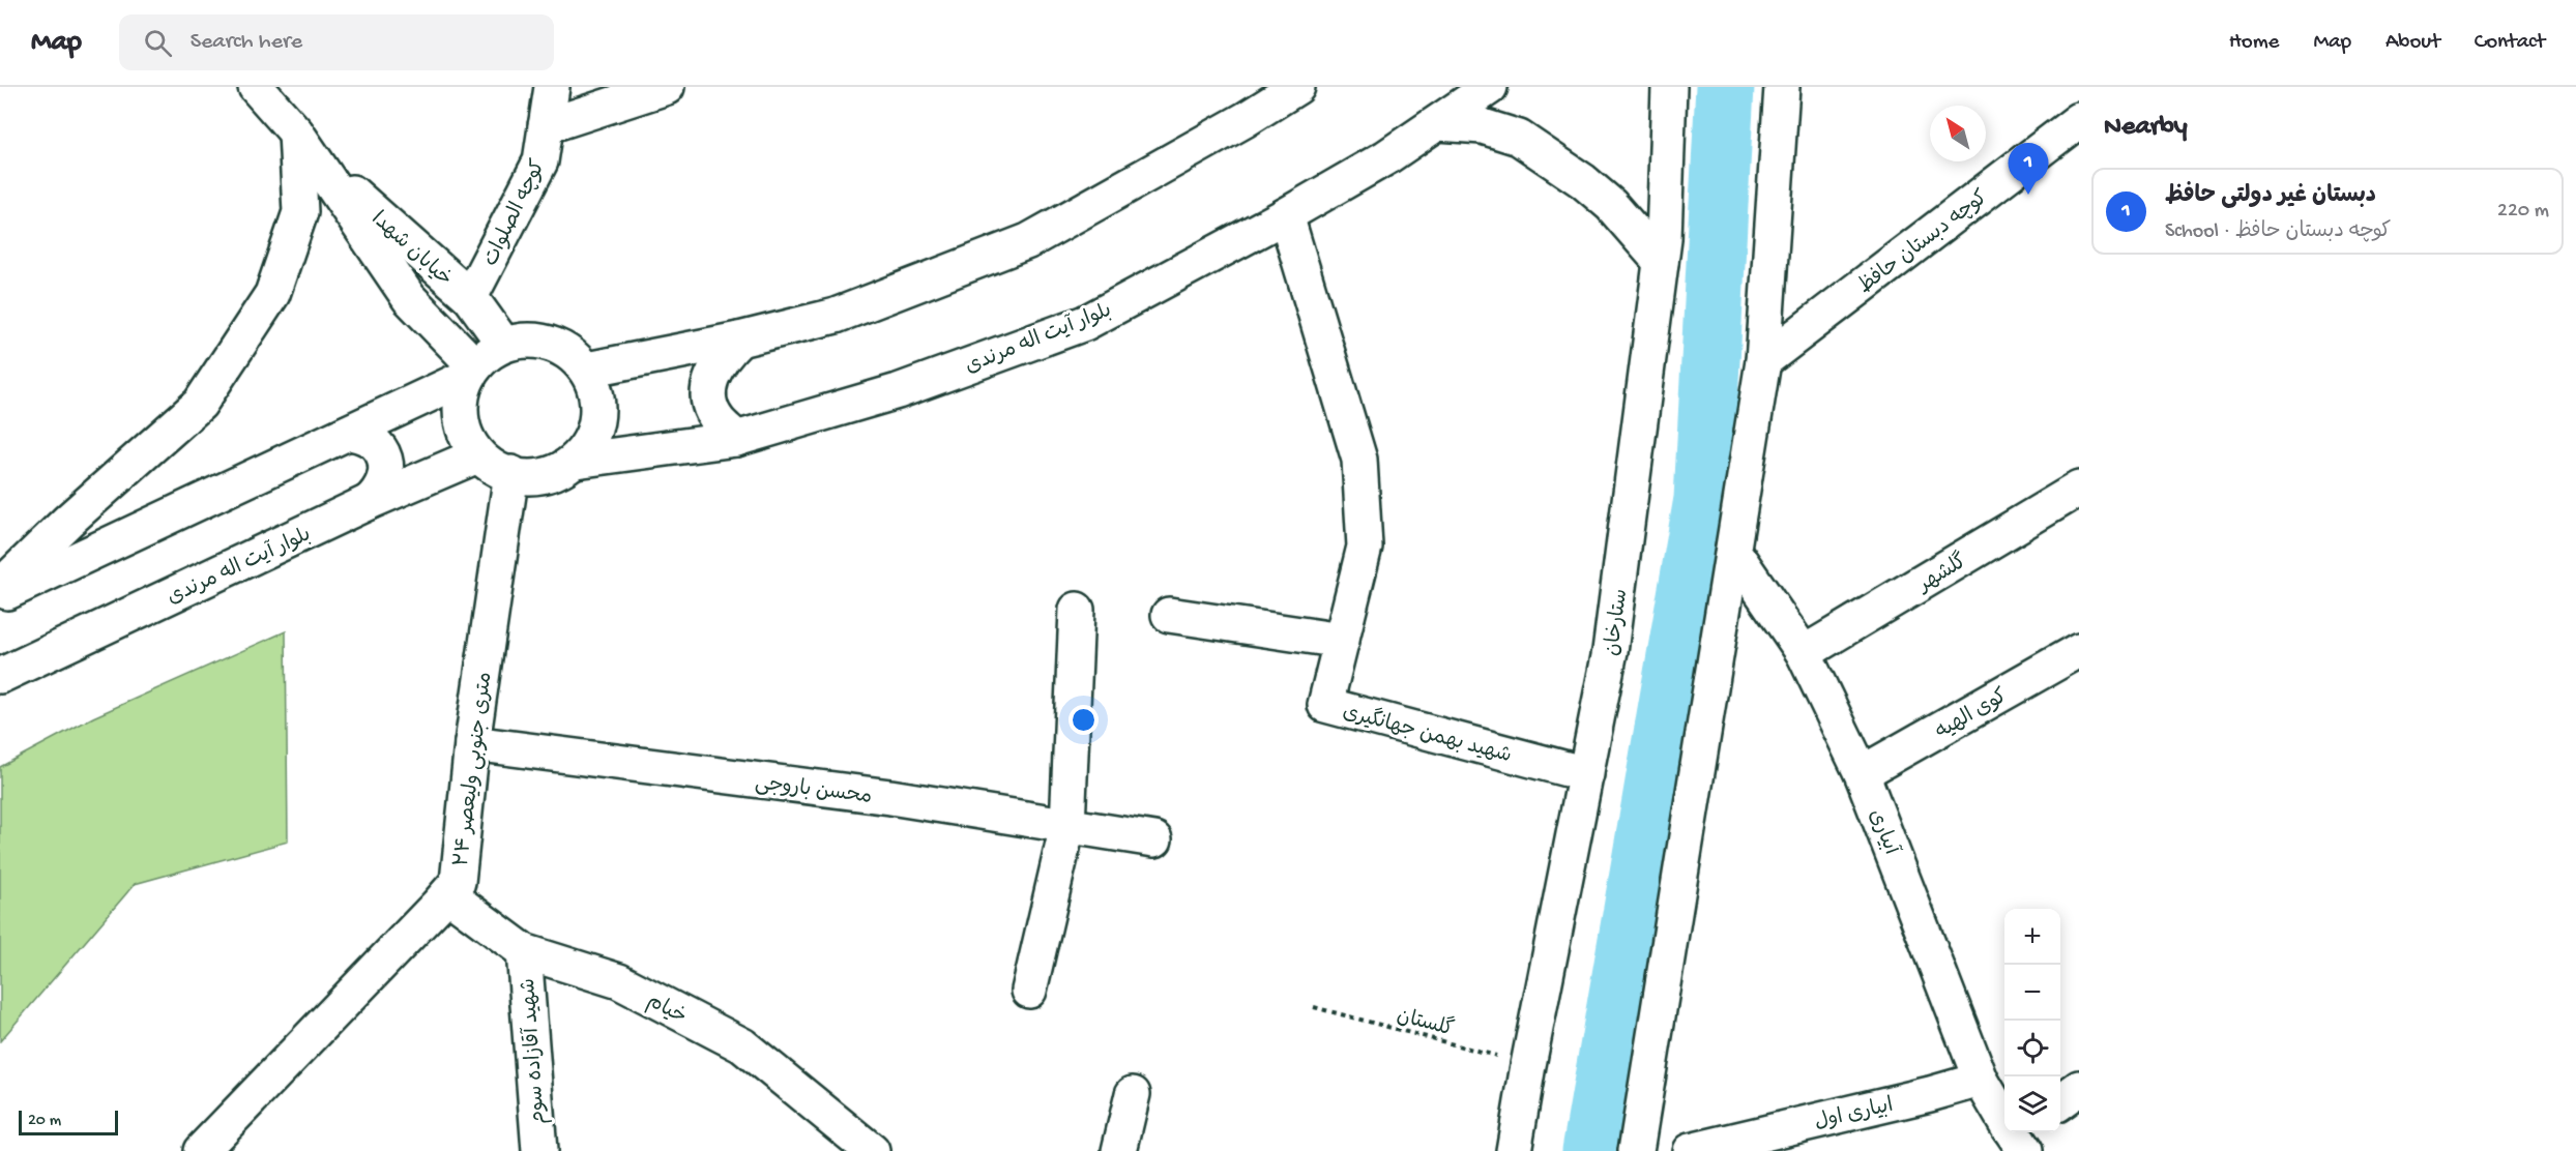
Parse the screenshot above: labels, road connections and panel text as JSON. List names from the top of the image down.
{
  "streets": {
    "street": [
      "کوچه الصلوات",
      "کوچه دبستان حافظ",
      "خیابان شهدا",
      "بلوار آیت اله مرندی",
      "گلشهر",
      "ستارخان",
      "کوی الهیه",
      "شهید بهمن جهانگیری",
      "۲۴ متری جنوبی ولیعصر",
      "محسن باروجی",
      "آبیاری",
      "خیام",
      "شهید آقازاده سوم",
      "ابیاری اول"
    ],
    "path": ["گلستان"]
  },
  "crossings": [
    ["کوچه الصلوات", "خیابان شهدا"],
    ["خیابان شهدا", "بلوار آیت اله مرندی"],
    ["خیابان شهدا", "۲۴ متری جنوبی ولیعصر"],
    ["بلوار آیت اله مرندی", "شهید بهمن جهانگیری"],
    ["بلوار آیت اله مرندی", "۲۴ متری جنوبی ولیعصر"],
    ["گلشهر", "آبیاری"],
    ["ستارخان", "شهید بهمن جهانگیری"],
    ["ستارخان", "گلستان"],
    ["کوی الهیه", "آبیاری"],
    ["۲۴ متری جنوبی ولیعصر", "محسن باروجی"],
    ["۲۴ متری جنوبی ولیعصر", "خیام"],
    ["آبیاری", "ابیاری اول"],
    ["خیام", "شهید آقازاده سوم"]
  ],
  "scale_bar": "20 m",
  "north": "top left",
  "page": {
    "header": "Map",
    "search": "Search here",
    "nav": [
      "Home",
      "Map",
      "About",
      "Contact"
    ],
    "heading": "Nearby",
    "pins": "1",
    "list": [
      {
        "mark": "1",
        "name": "دبستان غیر دولتی حافظ",
        "note": "School · کوچه دبستان حافظ",
        "value": "220 m"
      }
    ],
    "map_buttons": ["+", "−"],
    "scale": "20 m"
  }
}
